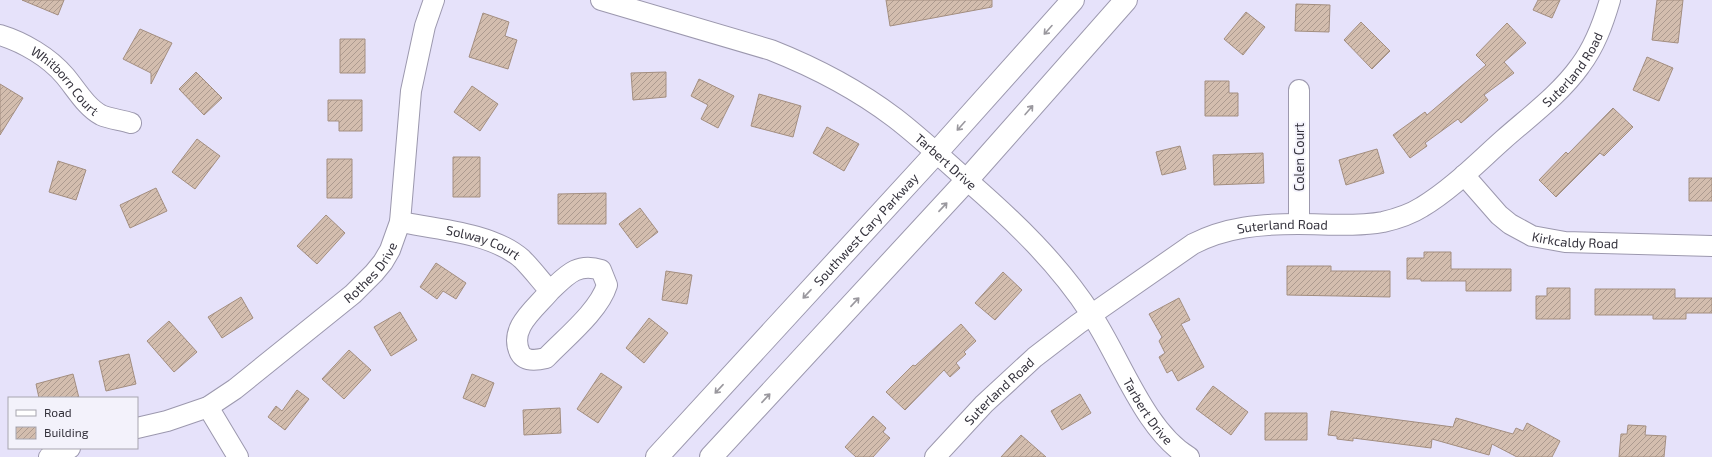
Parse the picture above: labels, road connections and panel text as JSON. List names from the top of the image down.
{
  "streets": {
    "main road": ["Southwest Cary Parkway"],
    "street": [
      "Suterland Road",
      "Whitborn Court",
      "Colen Court",
      "Tarbert Drive",
      "Kirkcaldy Road",
      "Solway Court",
      "Rothes Drive"
    ]
  },
  "crossings": [
    ["Suterland Road", "Colen Court"],
    ["Suterland Road", "Tarbert Drive"],
    ["Suterland Road", "Kirkcaldy Road"],
    ["Tarbert Drive", "Southwest Cary Parkway"],
    ["Solway Court", "Rothes Drive"]
  ],
  "legend": ["Road", "Building"]
}
